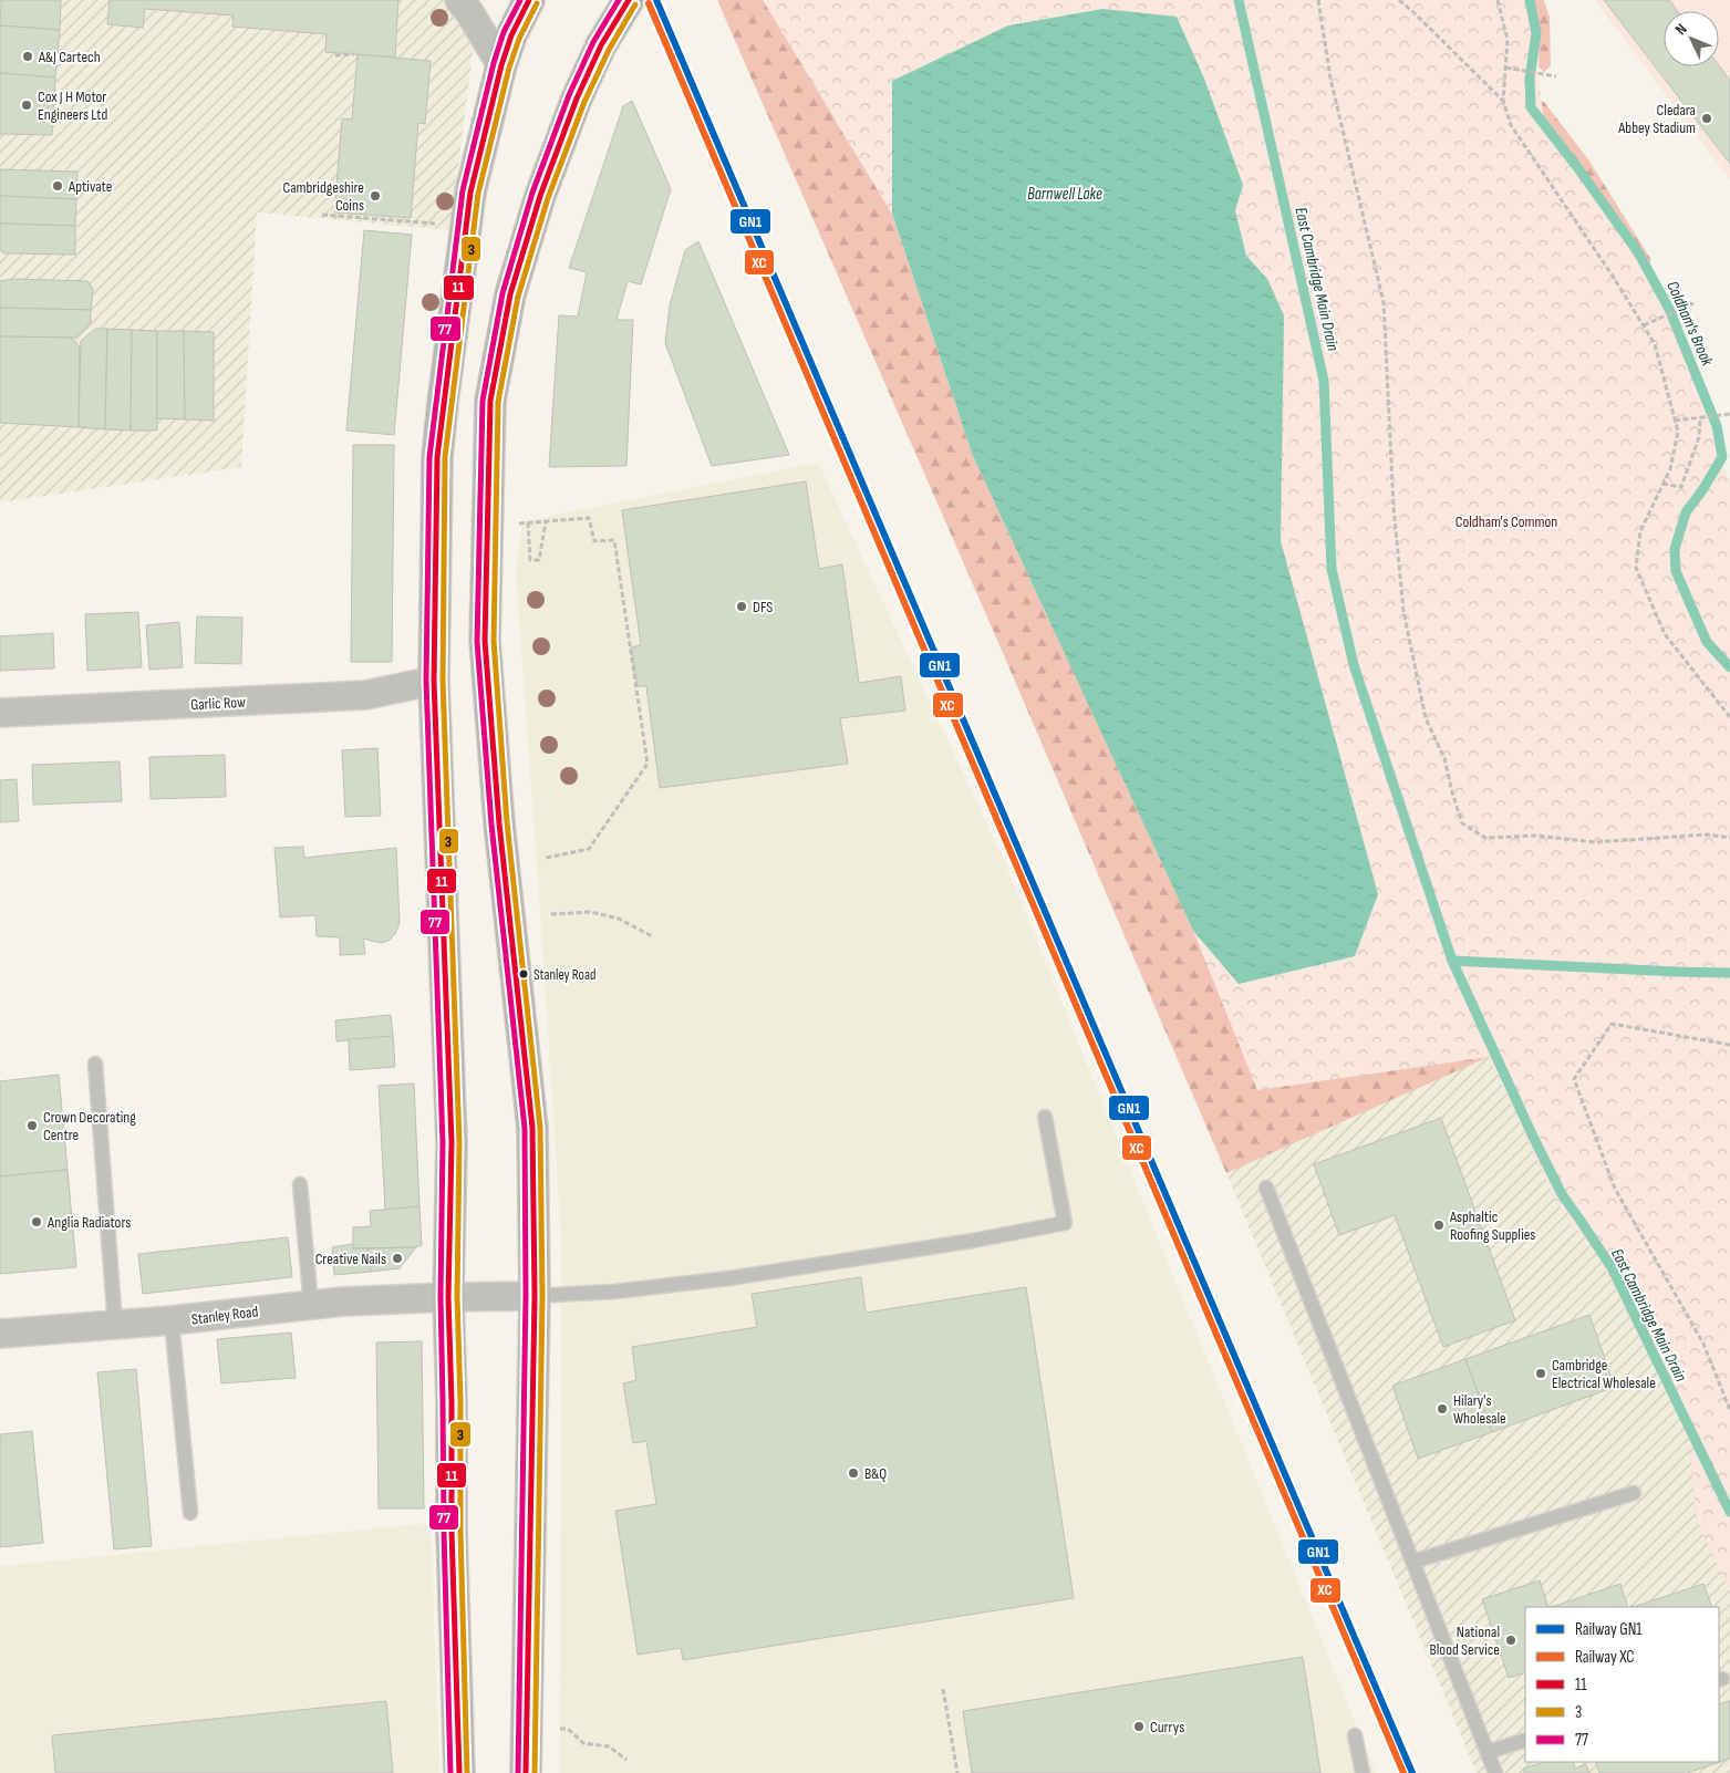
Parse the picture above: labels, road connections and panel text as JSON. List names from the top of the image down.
{
  "streets": {
    "street": ["Garlic Row", "Stanley Road"]
  },
  "water": ["Barnwell Lake", "East Cambridge Main Drain", "Coldham's Brook"],
  "parks": ["Coldham's Common"],
  "places": [
    "A&J Cartech",
    "Cox J H Motor Engineers Ltd",
    "Cledara Abbey Stadium",
    "Aptivate",
    "Cambridgeshire Coins",
    "DFS",
    "Stanley Road",
    "Crown Decorating Centre",
    "Anglia Radiators",
    "Asphaltic Roofing Supplies",
    "Creative Nails",
    "Cambridge Electrical Wholesale",
    "Hilary's Wholesale",
    "B&Q",
    "National Blood Service",
    "Currys"
  ],
  "lines": [
    "rail line GN1",
    "transit line 11",
    "transit line 77",
    "rail line XC",
    "transit line 3"
  ],
  "legend": [
    "Railway GN1",
    "Railway XC",
    "11",
    "3",
    "77"
  ],
  "north": "top left"
}
